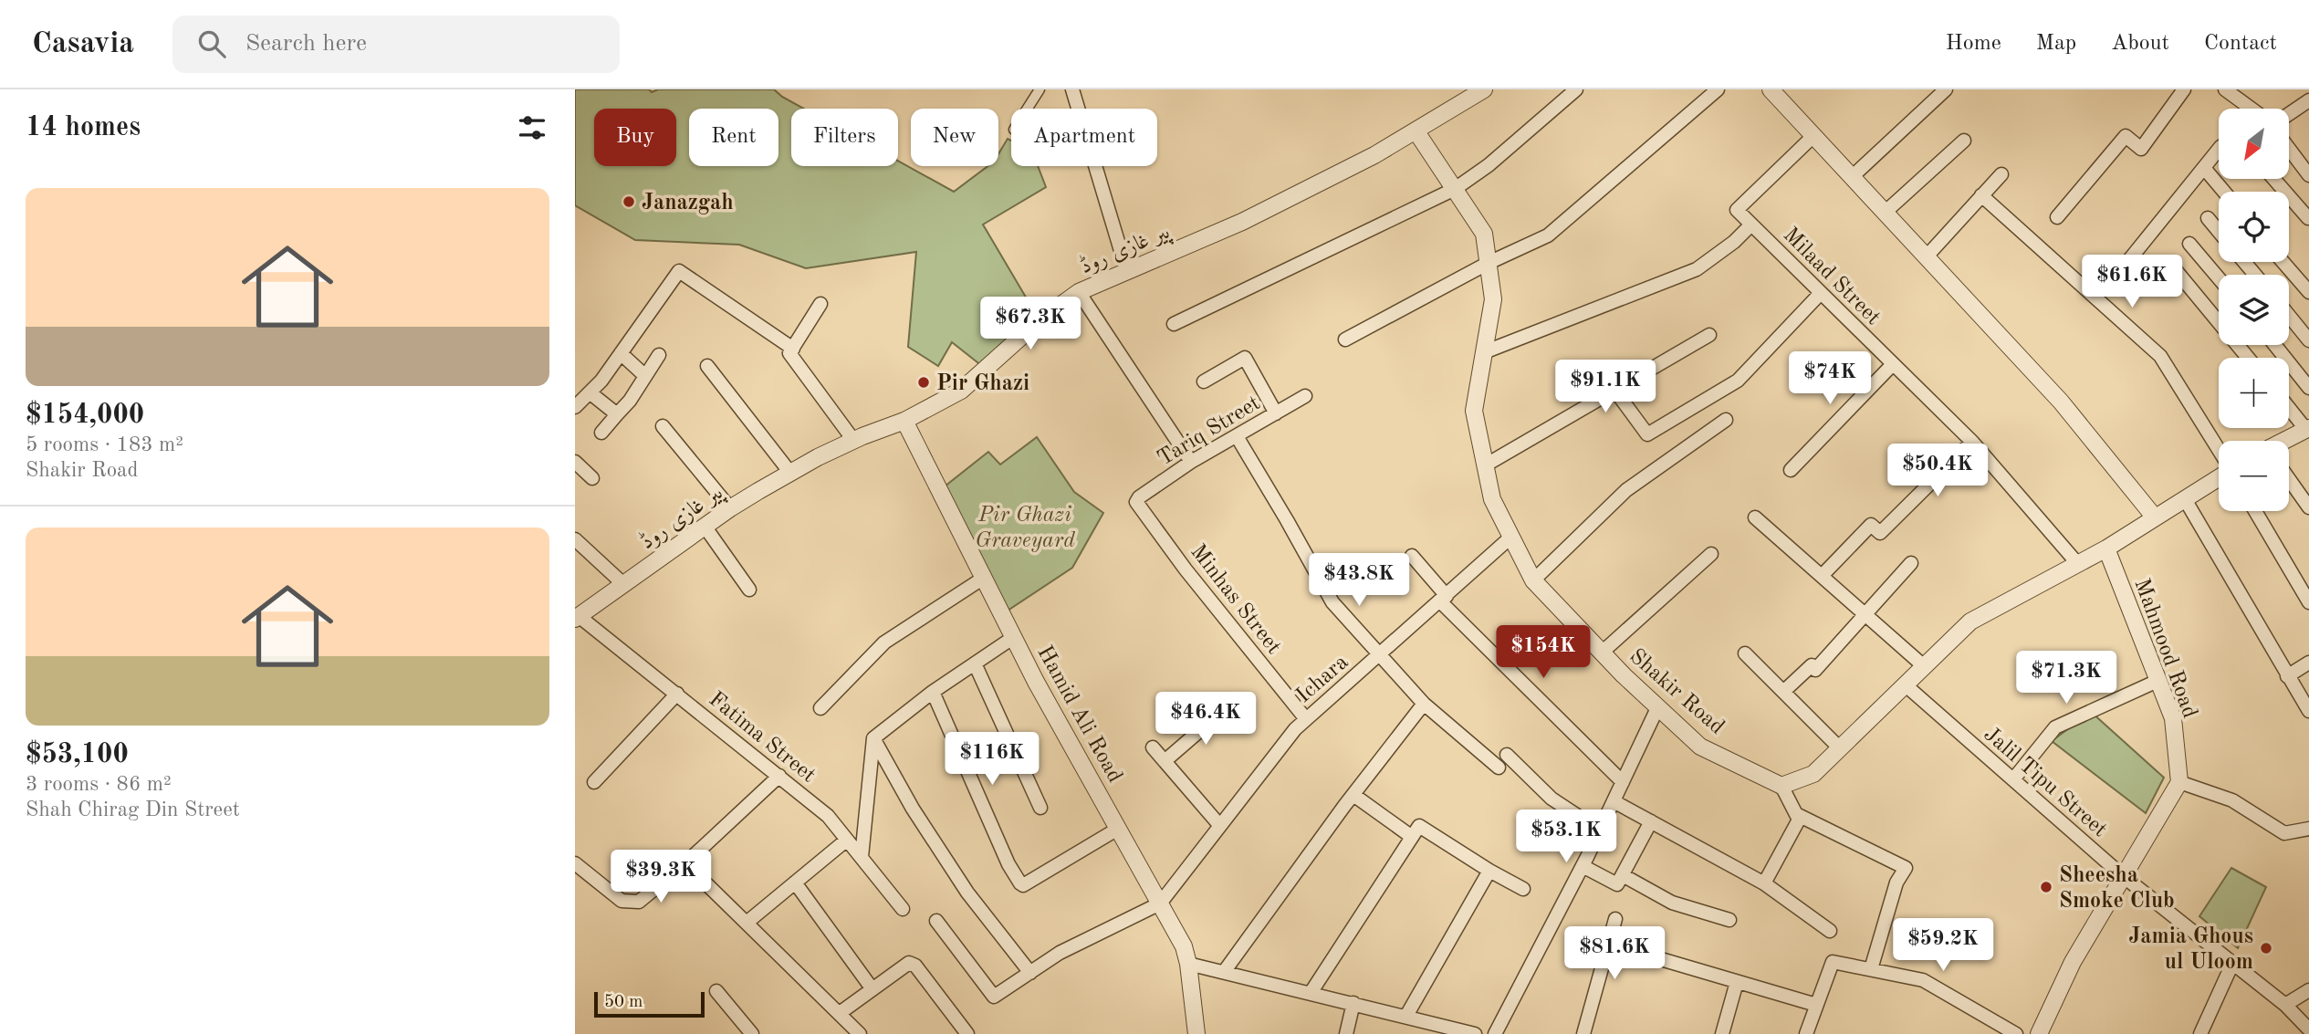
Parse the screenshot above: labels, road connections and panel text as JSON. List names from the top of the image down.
{
  "streets": {
    "street": [
      "پیر غازی روڈ",
      "Milaad Street",
      "Tariq Street",
      "Minhas Street",
      "Mahmood Road",
      "Ichara",
      "Shakir Road",
      "Hamid Ali Road",
      "Fatima Street",
      "Jalil Tipu Street"
    ]
  },
  "crossings": [
    ["پیر غازی روڈ", "Shakir Road"],
    ["پیر غازی روڈ", "Hamid Ali Road"],
    ["پیر غازی روڈ", "Fatima Street"],
    ["Tariq Street", "Minhas Street"],
    ["Minhas Street", "Ichara"],
    ["Ichara", "Shakir Road"],
    ["Ichara", "Hamid Ali Road"]
  ],
  "parks": ["Pir Ghazi Graveyard"],
  "places": [
    "Janazgah",
    "Pir Ghazi",
    "Sheesha Smoke Club",
    "Jamia Ghous ul Uloom"
  ],
  "scale_bar": "50 m",
  "north": "bottom left",
  "page": {
    "header": "Casavia",
    "search": "Search here",
    "nav": [
      "Home",
      "Map",
      "About",
      "Contact"
    ],
    "heading": "14 homes",
    "map_buttons": ["+", "−"],
    "chip": [
      "Buy",
      "Rent",
      "Filters",
      "New",
      "Apartment"
    ],
    "list": [
      {
        "name": "$154,000",
        "note": "5 rooms · 183 m² · Shakir Road"
      },
      {
        "name": "$53,100",
        "note": "3 rooms · 86 m² · Shah Chirag Din Street"
      }
    ],
    "price": [
      "$61.6K",
      "$67.3K",
      "$74K",
      "$91.1K",
      "$50.4K",
      "$43.8K",
      "$154K",
      "$71.3K",
      "$46.4K",
      "$116K",
      "$53.1K",
      "$39.3K",
      "$59.2K",
      "$81.6K"
    ],
    "scale": "50 m"
  }
}
